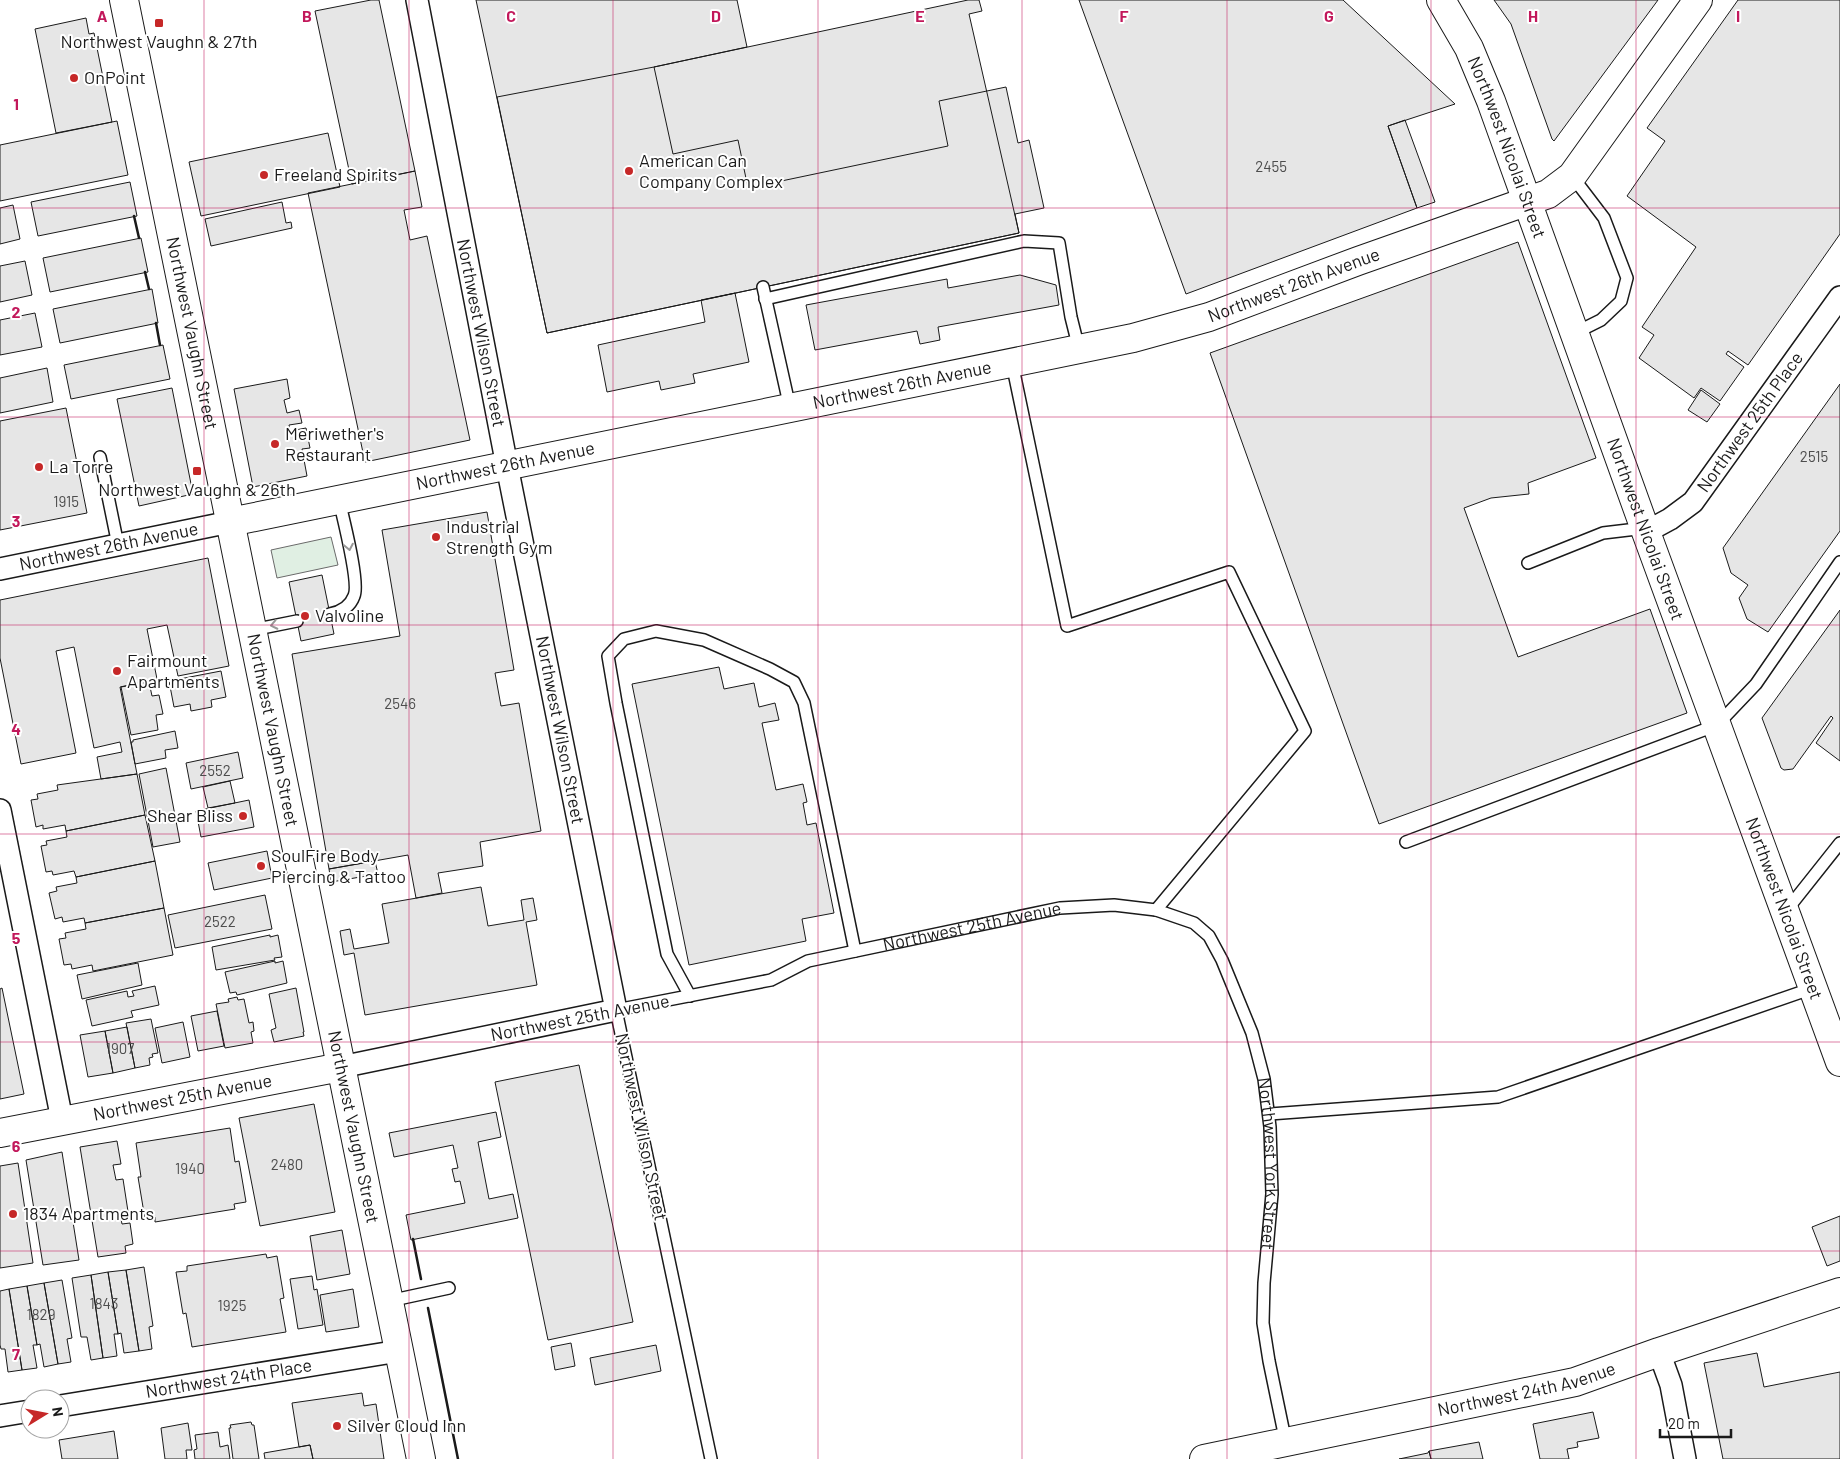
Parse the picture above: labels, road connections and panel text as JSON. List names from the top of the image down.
{
  "streets": {
    "street": [
      "Northwest Nicolai Street",
      "Northwest 26th Avenue",
      "Northwest Vaughn Street",
      "Northwest Wilson Street",
      "Northwest 25th Place",
      "Northwest 25th Avenue",
      "Northwest 24th Place",
      "Northwest 24th Avenue"
    ],
    "lane": ["Northwest York Street"]
  },
  "crossings": [
    ["Northwest Nicolai Street", "Northwest 26th Avenue"],
    ["Northwest Nicolai Street", "Northwest 25th Place"],
    ["Northwest 26th Avenue", "Northwest Vaughn Street"],
    ["Northwest 26th Avenue", "Northwest Wilson Street"],
    ["Northwest Vaughn Street", "Northwest 25th Avenue"],
    ["Northwest Vaughn Street", "Northwest 24th Place"],
    ["Northwest Wilson Street", "Northwest 25th Avenue"],
    ["Northwest 25th Avenue", "Northwest York Street"],
    ["Northwest York Street", "Northwest 24th Avenue"]
  ],
  "places": {
    "transit": ["Northwest Vaughn & 27th", "Northwest Vaughn & 26th"],
    "other": [
      "OnPoint",
      "American Can Company Complex",
      "Freeland Spirits",
      "Meriwether's Restaurant",
      "La Torre",
      "Industrial Strength Gym",
      "Valvoline",
      "Fairmount Apartments",
      "Shear Bliss",
      "SoulFire Body Piercing & Tattoo",
      "1834 Apartments",
      "Silver Cloud Inn"
    ]
  },
  "house_numbers": [
    "2455",
    "2515",
    "1915",
    "2546",
    "2552",
    "2522",
    "1907",
    "2480",
    "1940",
    "1843",
    "1925",
    "1829"
  ],
  "scale_bar": "20 m",
  "north": "right",
  "grid": {
    "columns": [
      "A",
      "B",
      "C",
      "D",
      "E",
      "F",
      "G",
      "H",
      "I"
    ],
    "rows": [
      "1",
      "2",
      "3",
      "4",
      "5",
      "6",
      "7"
    ]
  }
}
